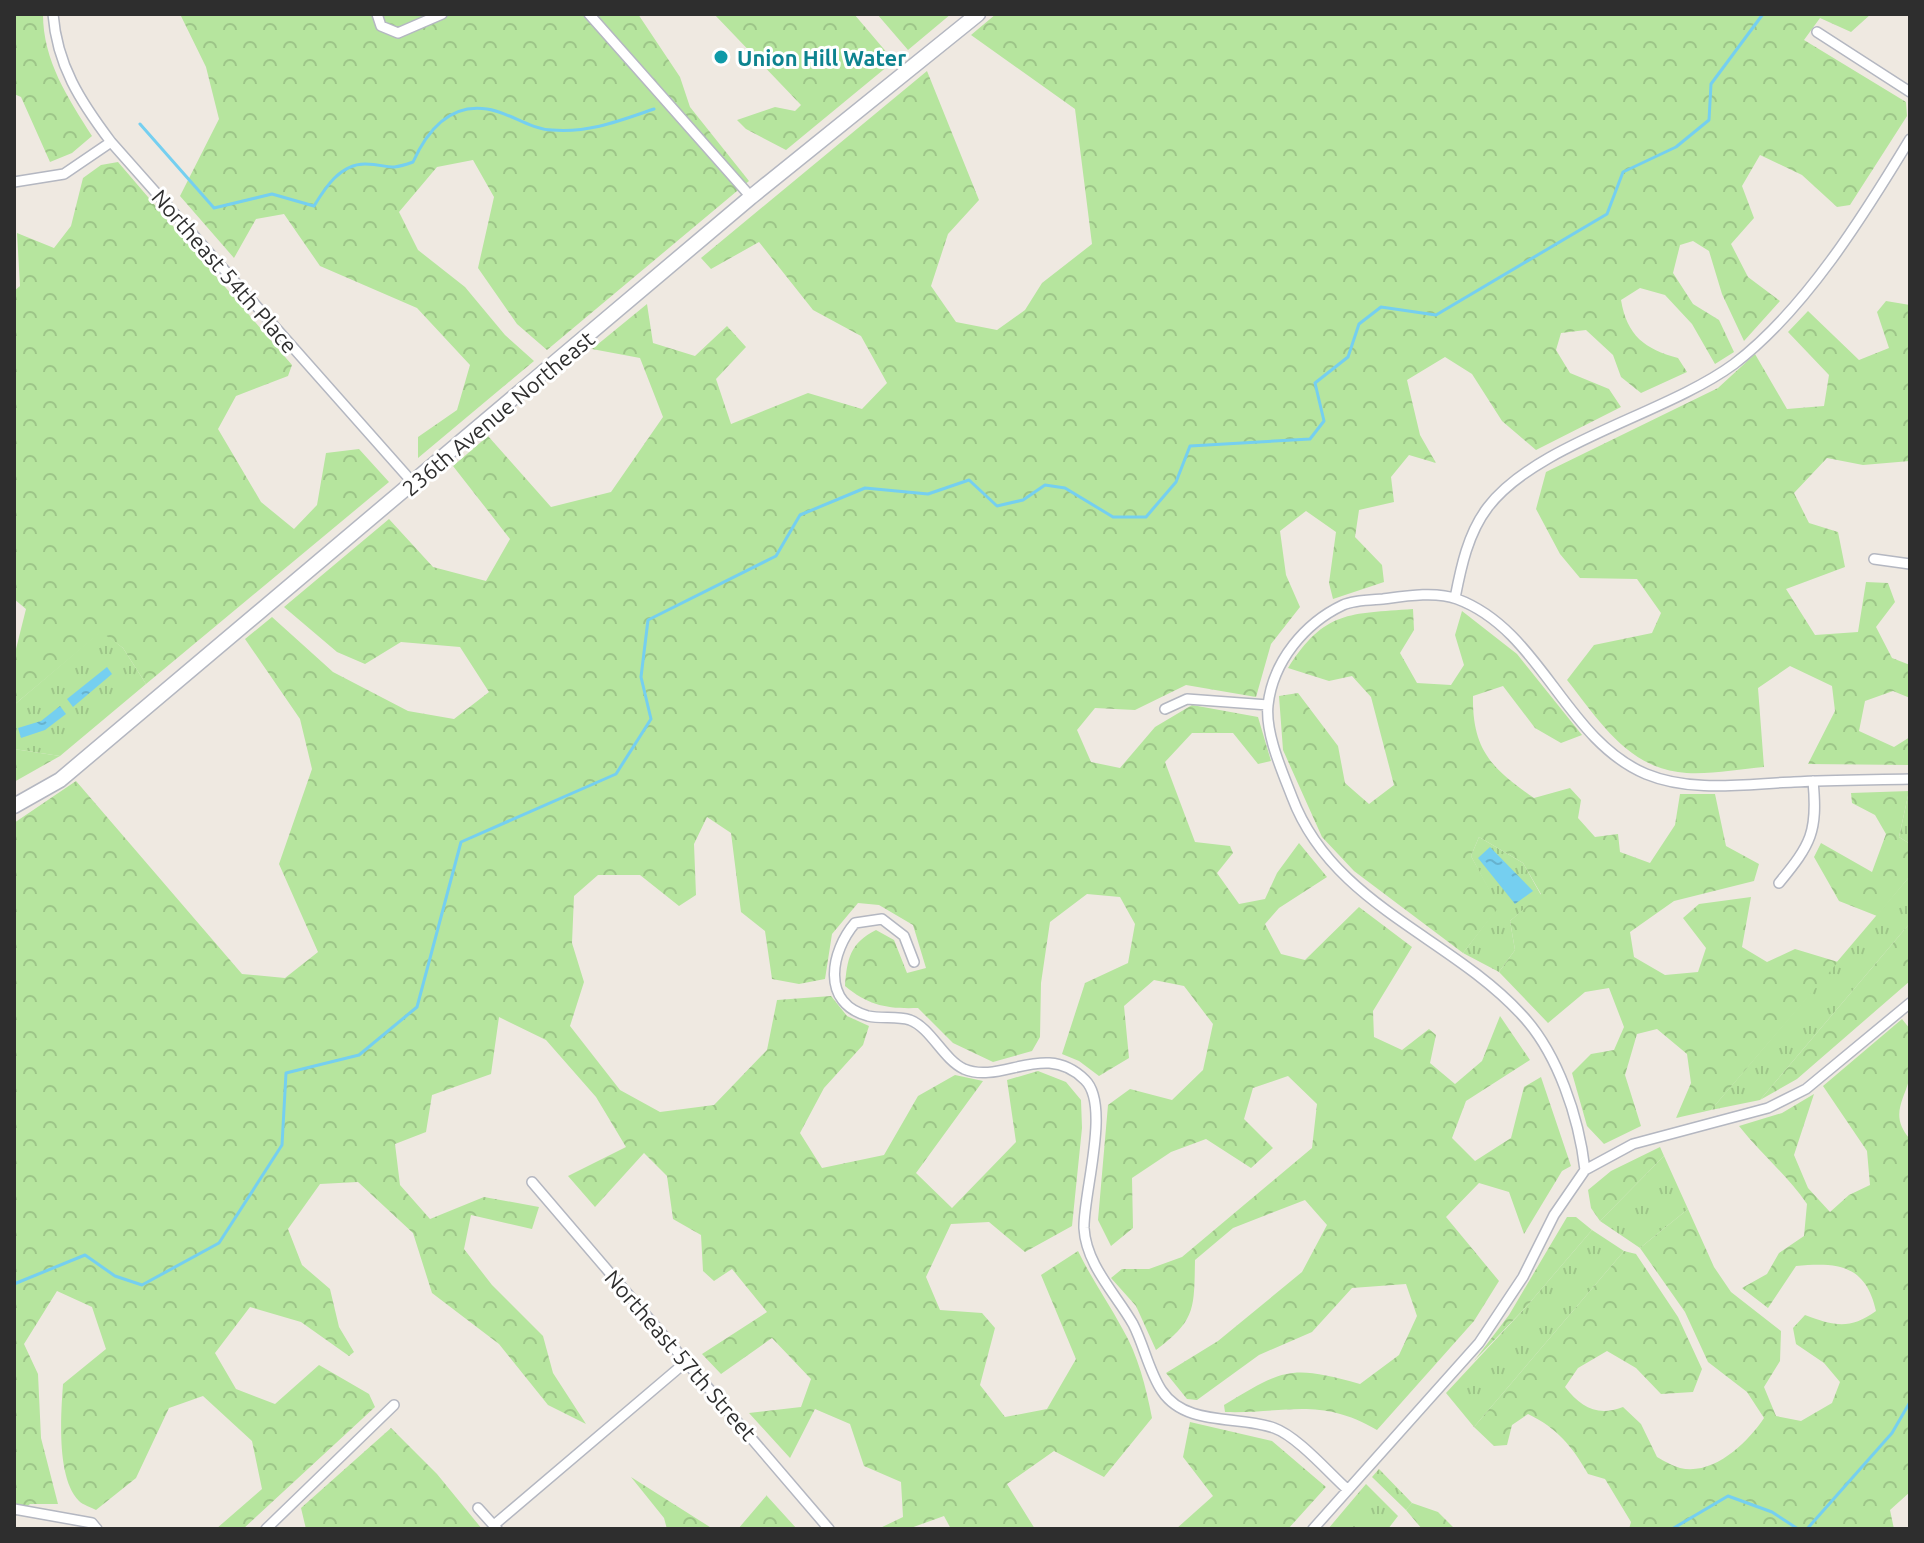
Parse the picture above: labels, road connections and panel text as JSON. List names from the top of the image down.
{
  "streets": {
    "street": ["Northeast 54th Place", "236th Avenue Northeast", "Northeast 57th Street"]
  },
  "crossings": [
    ["Northeast 54th Place", "236th Avenue Northeast"]
  ],
  "places": ["Union Hill Water"]
}
